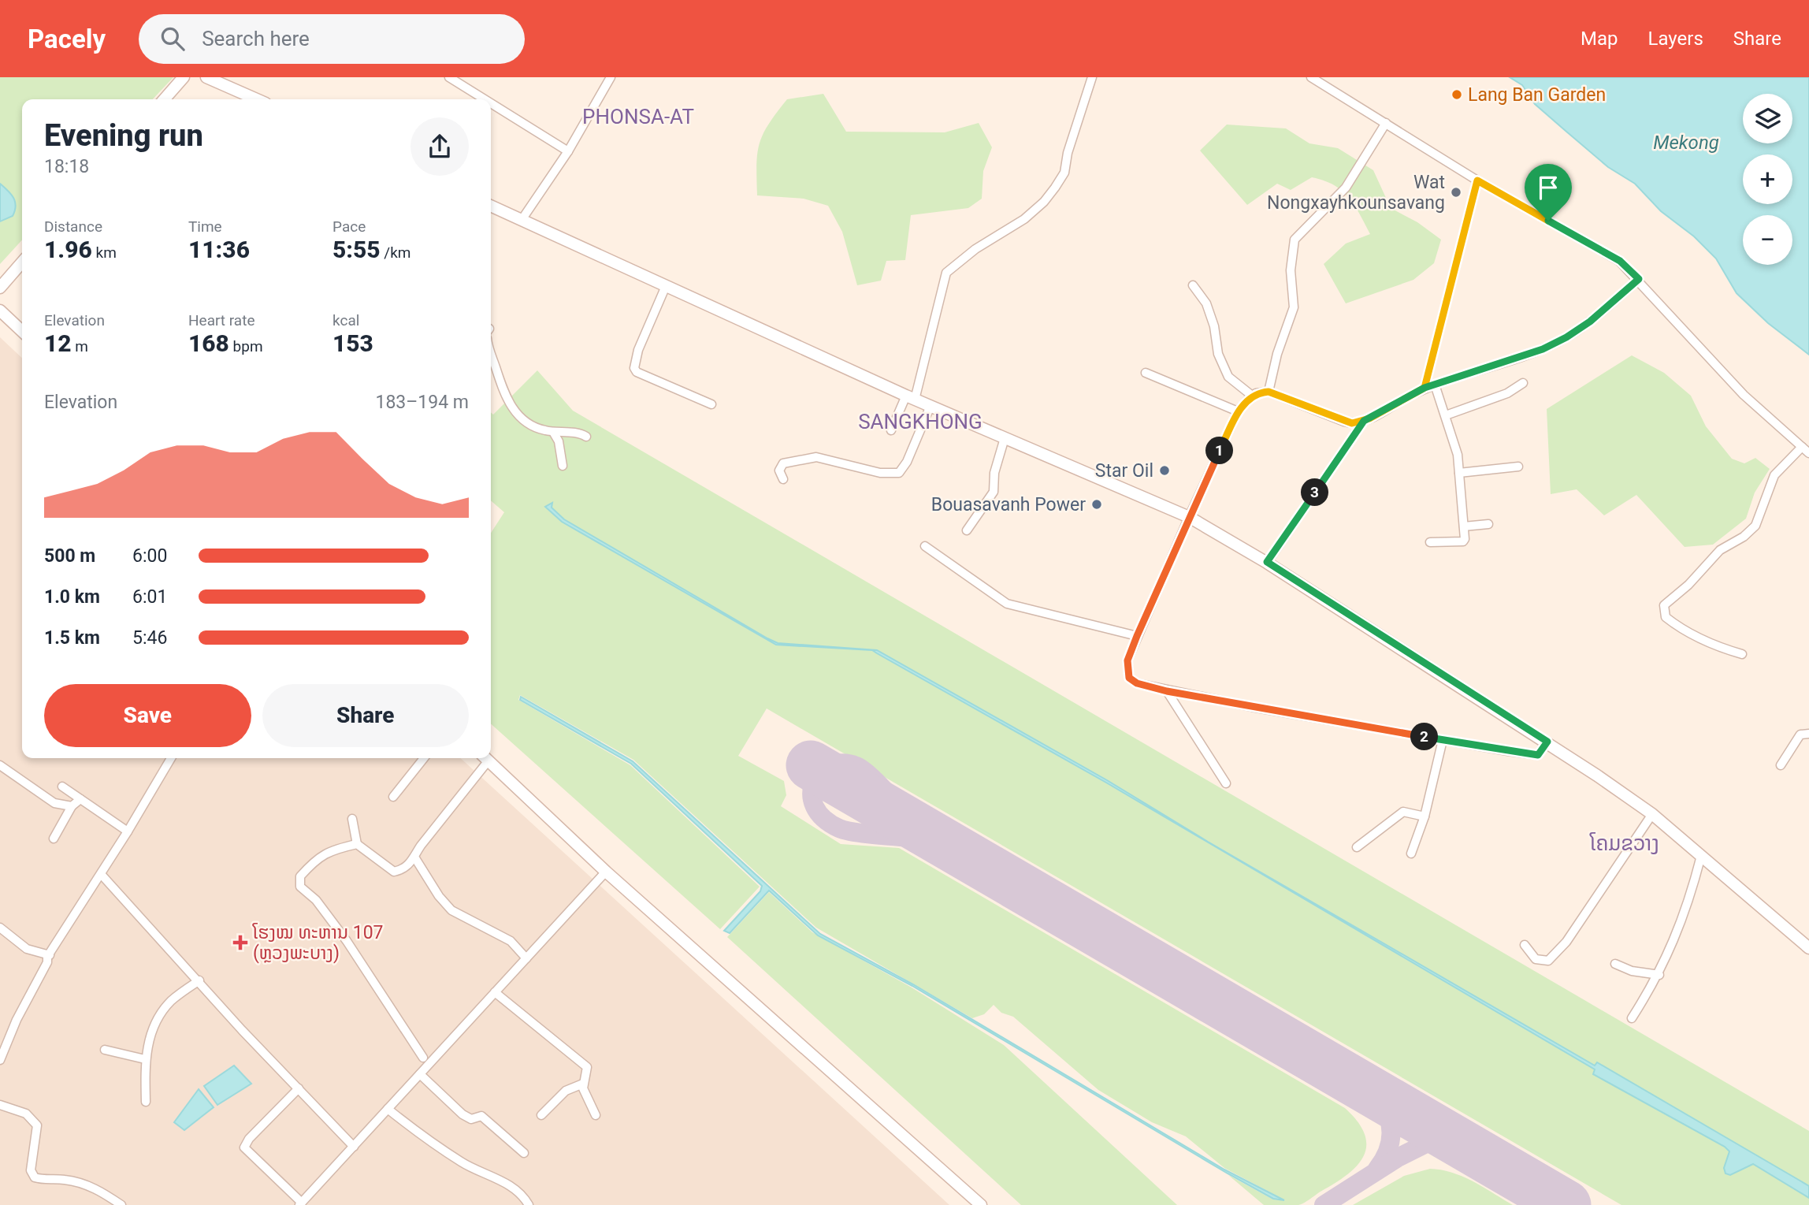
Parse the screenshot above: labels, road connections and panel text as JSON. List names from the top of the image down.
{
  "districts": ["PHONSA-AT", "SANGKHONG", "ໂຄມຂວາງ"],
  "water": ["Mekong"],
  "places": {
    "other": [
      "Lang Ban Garden",
      "Wat Nongxayhkounsavang",
      "Star Oil",
      "Bouasavanh Power"
    ],
    "health": ["ໂຮງໝ ທະຫານ 107 (ຫຼວງພະບາງ)"]
  },
  "page": {
    "header": "Pacely",
    "search": "Search here",
    "nav": ["Map", "Layers", "Share"],
    "map_buttons": ["+", "−"],
    "heading": ["Evening run", "18:18"],
    "stats": [
      ["Distance", "1.96 km"],
      ["Time", "11:36"],
      ["Pace", "5:55 /km"],
      ["Elevation", "12 m"],
      ["Heart rate", "168 bpm"],
      ["kcal", "153"]
    ],
    "chart": ["Elevation", "183–194 m"],
    "pins": ["1", "3", "2"],
    "list": [
      {
        "name": "500 m",
        "note": "6:00"
      },
      {
        "name": "1.0 km",
        "note": "6:01"
      },
      {
        "name": "1.5 km",
        "note": "5:46"
      }
    ],
    "buttons": ["Save", "Share"]
  }
}
